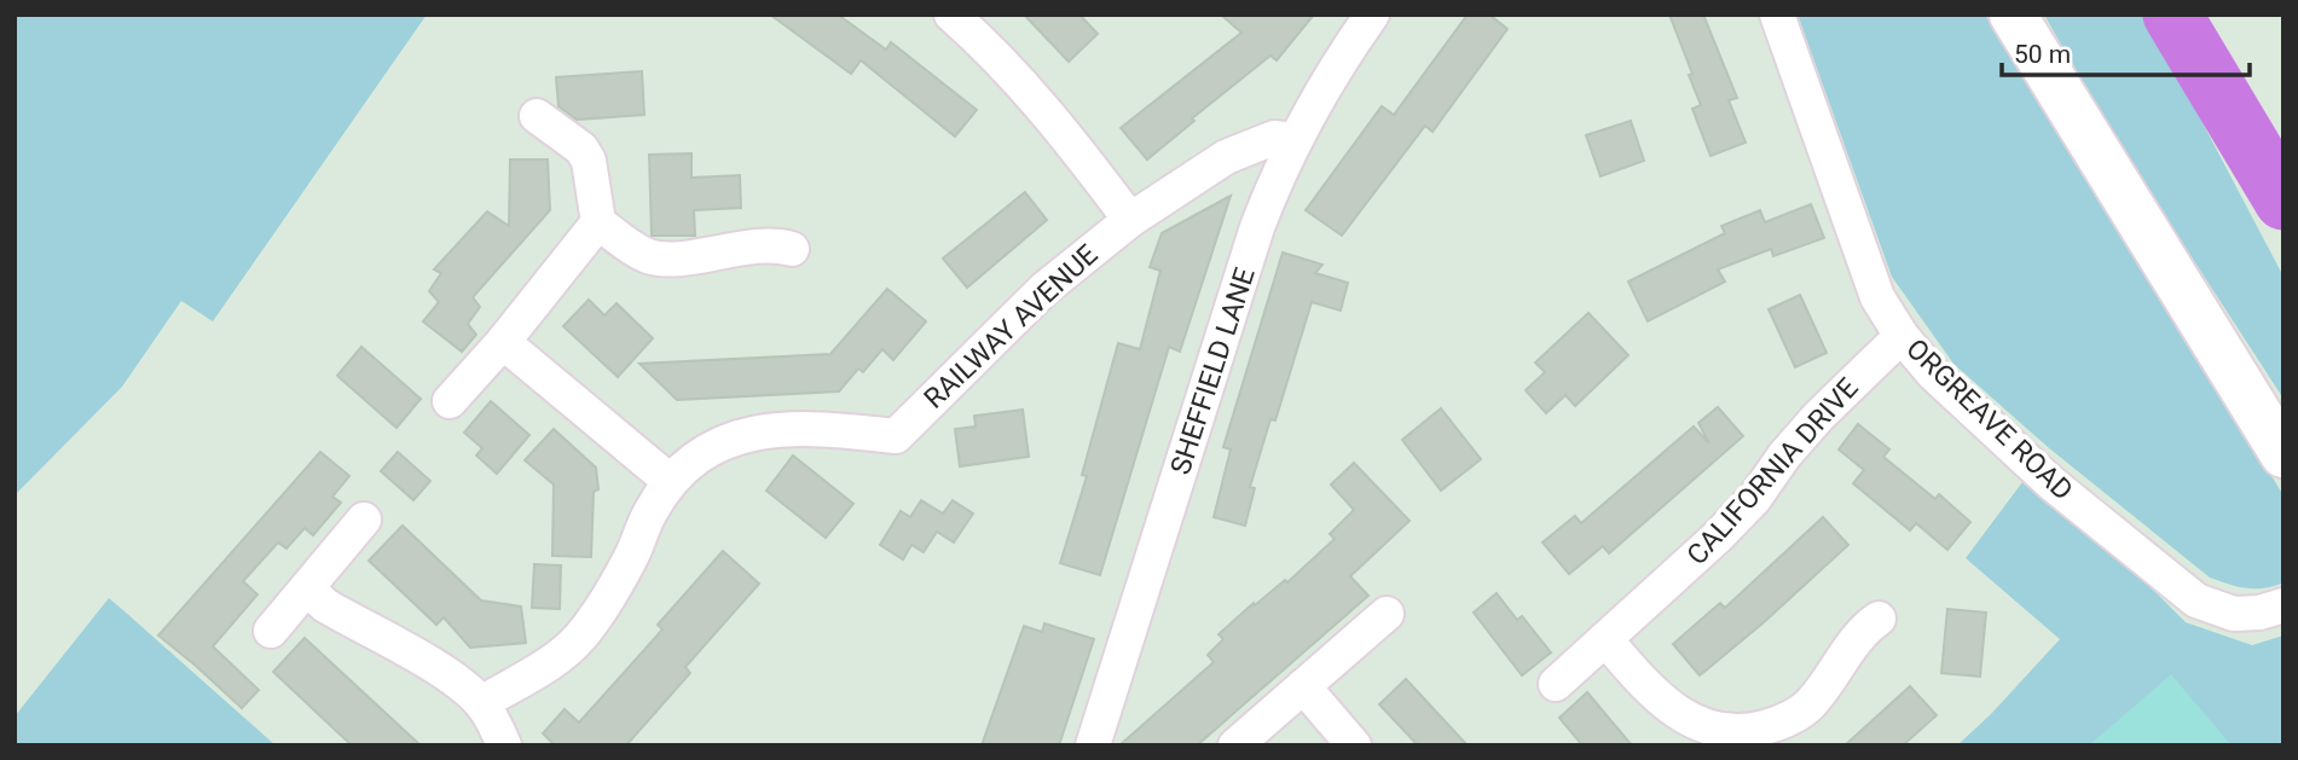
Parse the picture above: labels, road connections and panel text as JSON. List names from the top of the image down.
{
  "streets": {
    "street": [
      "RAILWAY AVENUE",
      "SHEFFIELD LANE",
      "ORGREAVE ROAD",
      "CALIFORNIA DRIVE"
    ]
  },
  "crossings": [
    ["RAILWAY AVENUE", "SHEFFIELD LANE"],
    ["ORGREAVE ROAD", "CALIFORNIA DRIVE"]
  ],
  "scale_bar": "50 m"
}
